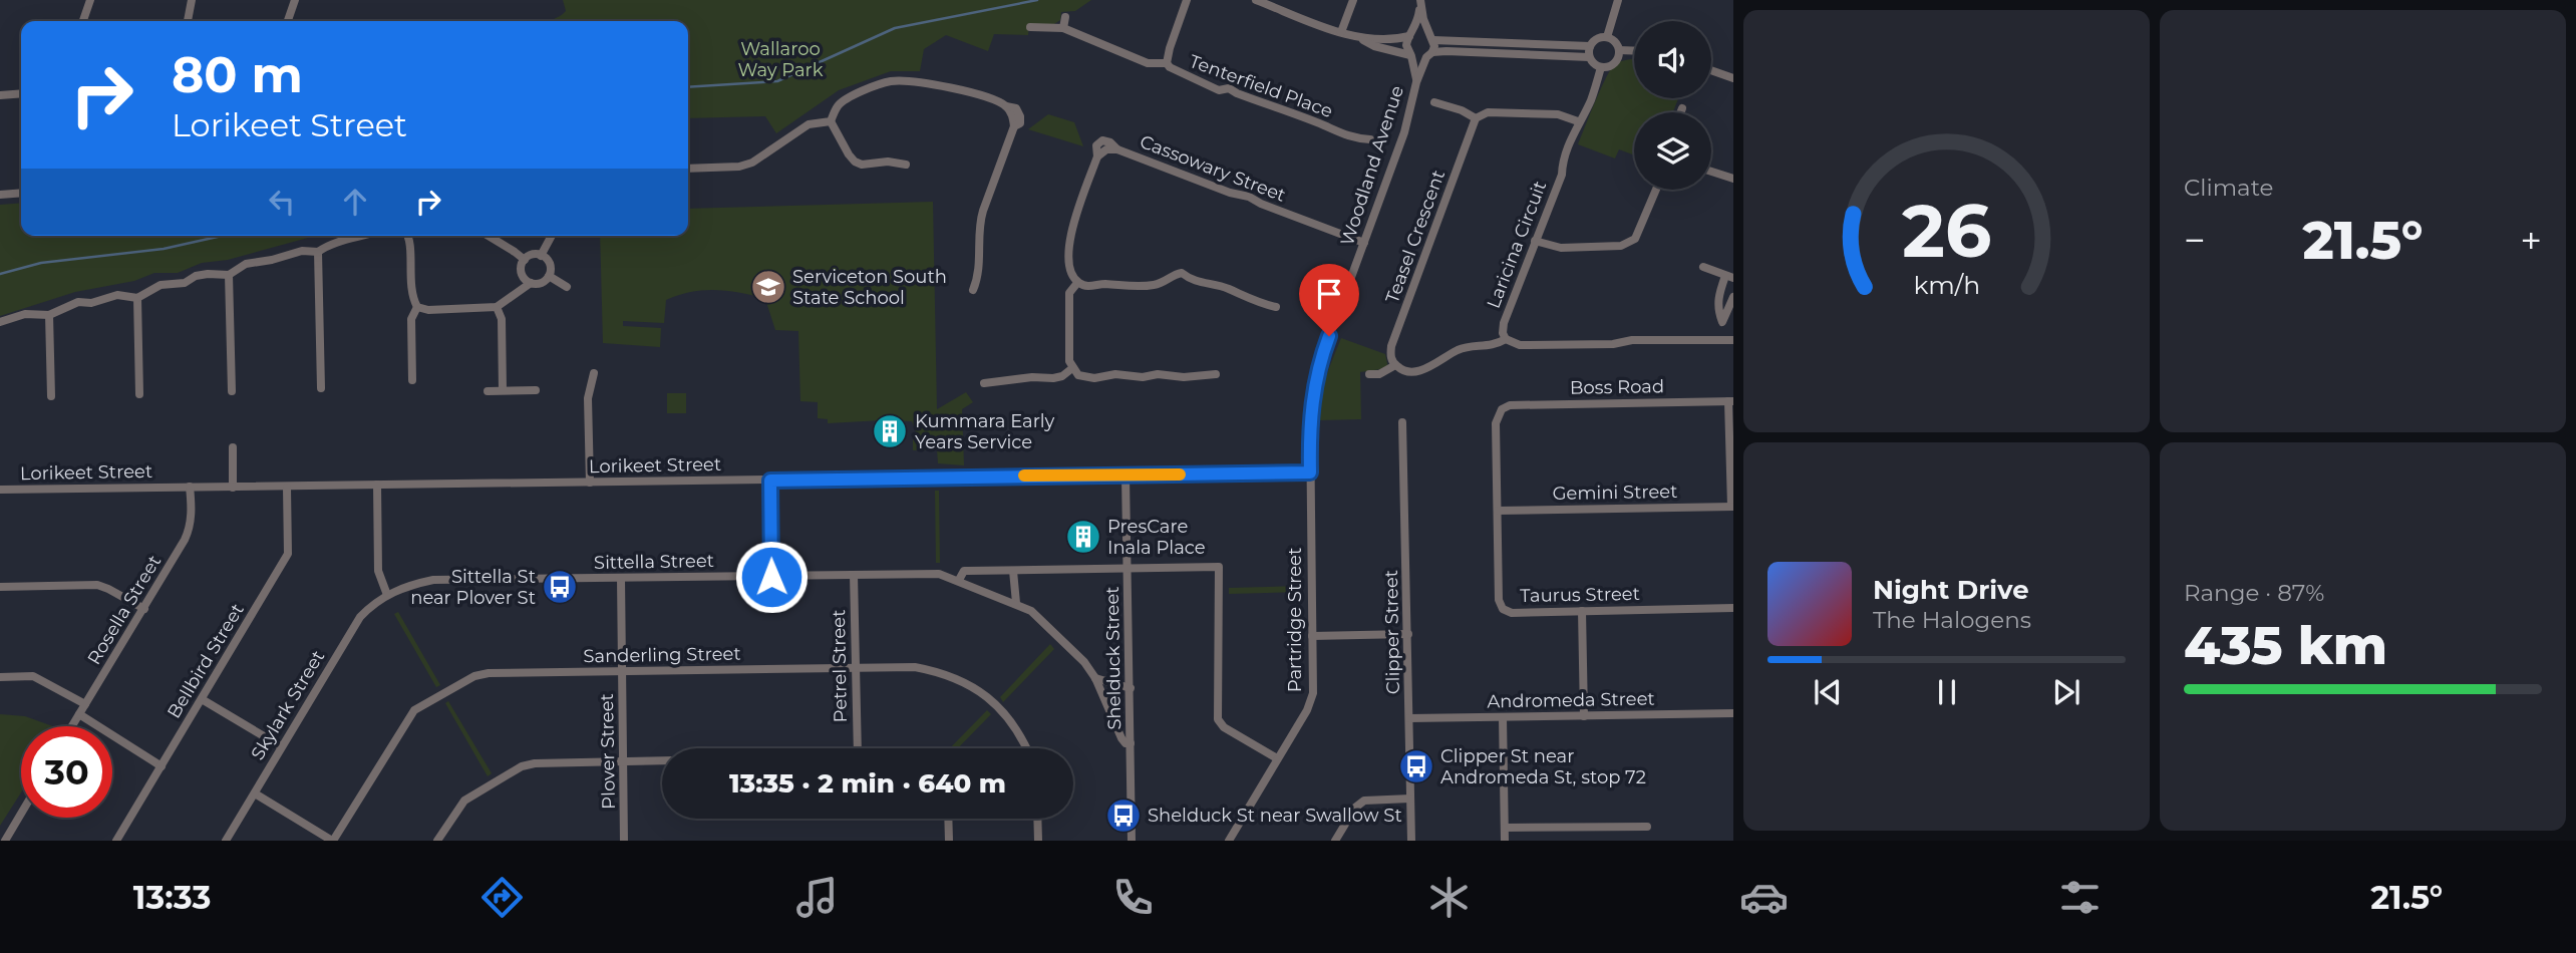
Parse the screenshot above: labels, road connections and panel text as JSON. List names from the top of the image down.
{
  "streets": {
    "street": [
      "Tenterfield Place",
      "Woodland Avenue",
      "Cassowary Street",
      "Teasel Crescent",
      "Laricina Circuit",
      "Boss Road",
      "Lorikeet Street",
      "Gemini Street",
      "Sittella Street",
      "Taurus Street",
      "Rosella Street",
      "Partridge Street",
      "Clipper Street",
      "Sanderling Street",
      "Shelduck Street",
      "Bellbird Street",
      "Petrel Street",
      "Andromeda Street",
      "Skylark Street",
      "Plover Street"
    ]
  },
  "crossings": [
    ["Woodland Avenue", "Cassowary Street"],
    ["Woodland Avenue", "Partridge Street"],
    ["Boss Road", "Taurus Street"],
    ["Lorikeet Street", "Rosella Street"],
    ["Lorikeet Street", "Partridge Street"],
    ["Lorikeet Street", "Shelduck Street"],
    ["Lorikeet Street", "Bellbird Street"],
    ["Gemini Street", "Taurus Street"],
    ["Sittella Street", "Partridge Street"],
    ["Sittella Street", "Shelduck Street"],
    ["Sittella Street", "Petrel Street"],
    ["Sittella Street", "Skylark Street"],
    ["Sittella Street", "Plover Street"],
    ["Clipper Street", "Andromeda Street"],
    ["Sanderling Street", "Petrel Street"],
    ["Sanderling Street", "Plover Street"]
  ],
  "parks": ["Wallaroo Way Park"],
  "places": {
    "school or university": ["Serviceton South State School"],
    "building": ["Kummara Early Years Service", "PresCare Inala Place"],
    "bus stop": ["Sittella St near Plover St", "Clipper St near Andromeda St, stop 72", "Shelduck St near Swallow St"]
  },
  "page": {
    "tile": [
      "Climate",
      ["Range · 87%", "435 km"]
    ],
    "turn": ["80 m", "Lorikeet Street"],
    "heat": ["−", "21.5°", "+"],
    "song": ["Night Drive", "The Halogens"],
    "limit": "30",
    "trip": "13:35 · 2 min · 640 m",
    "tabs": ["13:33", "21.5°"],
    "gauge": ["26", "km/h"]
  }
}
